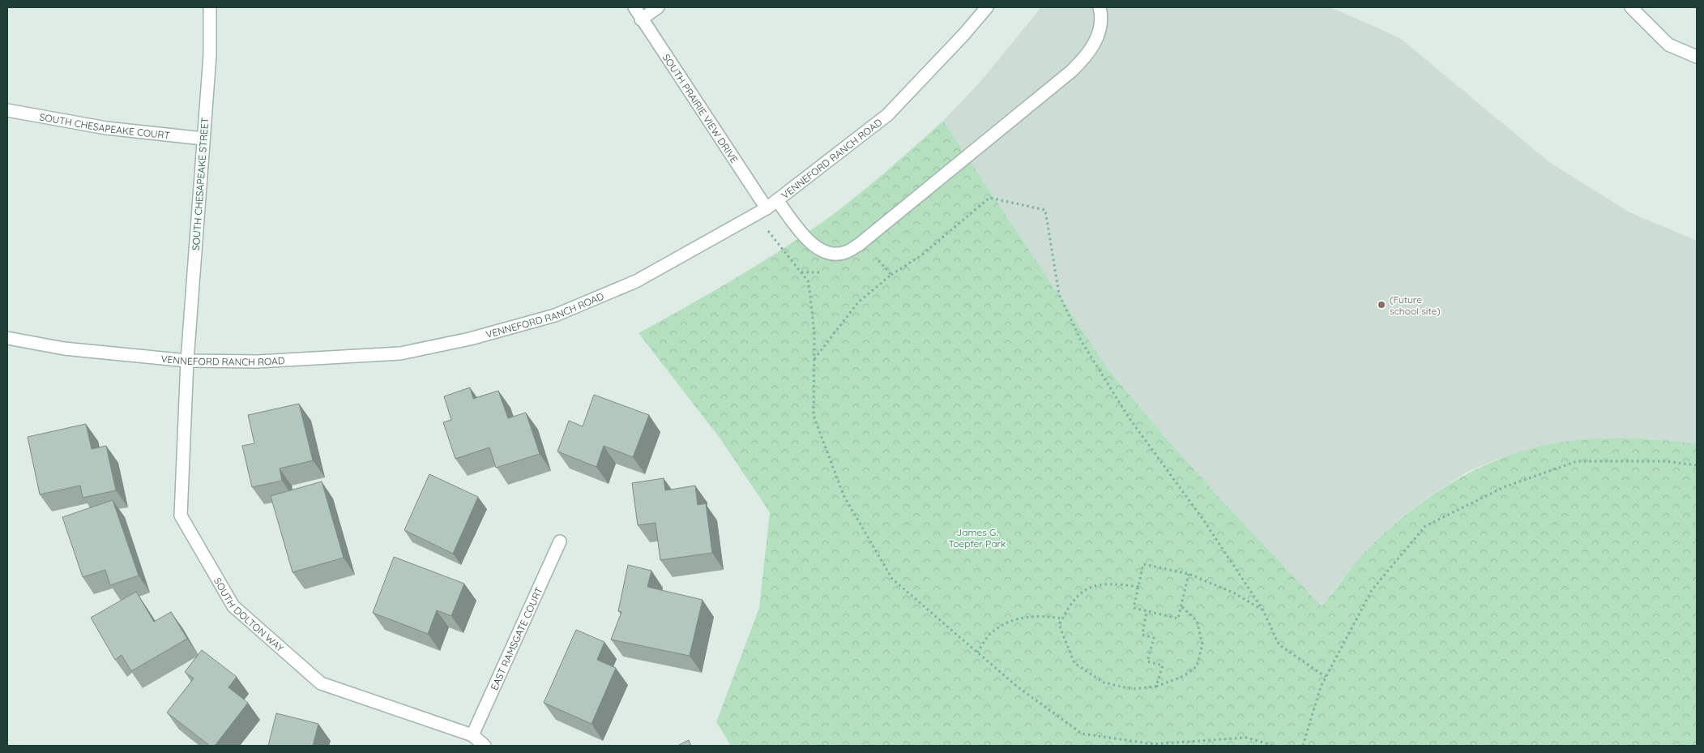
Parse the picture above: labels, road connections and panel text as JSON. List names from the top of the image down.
{
  "streets": {
    "street": [
      "SOUTH PRAIRIE VIEW DRIVE",
      "SOUTH CHESAPEAKE COURT",
      "VENNEFORD RANCH ROAD",
      "SOUTH CHESAPEAKE STREET",
      "SOUTH DOLTON WAY",
      "EAST RAMSGATE COURT"
    ]
  },
  "crossings": [
    ["SOUTH PRAIRIE VIEW DRIVE", "VENNEFORD RANCH ROAD"],
    ["SOUTH CHESAPEAKE COURT", "SOUTH CHESAPEAKE STREET"],
    ["VENNEFORD RANCH ROAD", "SOUTH CHESAPEAKE STREET"],
    ["VENNEFORD RANCH ROAD", "SOUTH DOLTON WAY"],
    ["SOUTH CHESAPEAKE STREET", "SOUTH DOLTON WAY"],
    ["SOUTH DOLTON WAY", "EAST RAMSGATE COURT"]
  ],
  "parks": ["James G. Toepfer Park"],
  "places": ["(Future school site)"]
}
